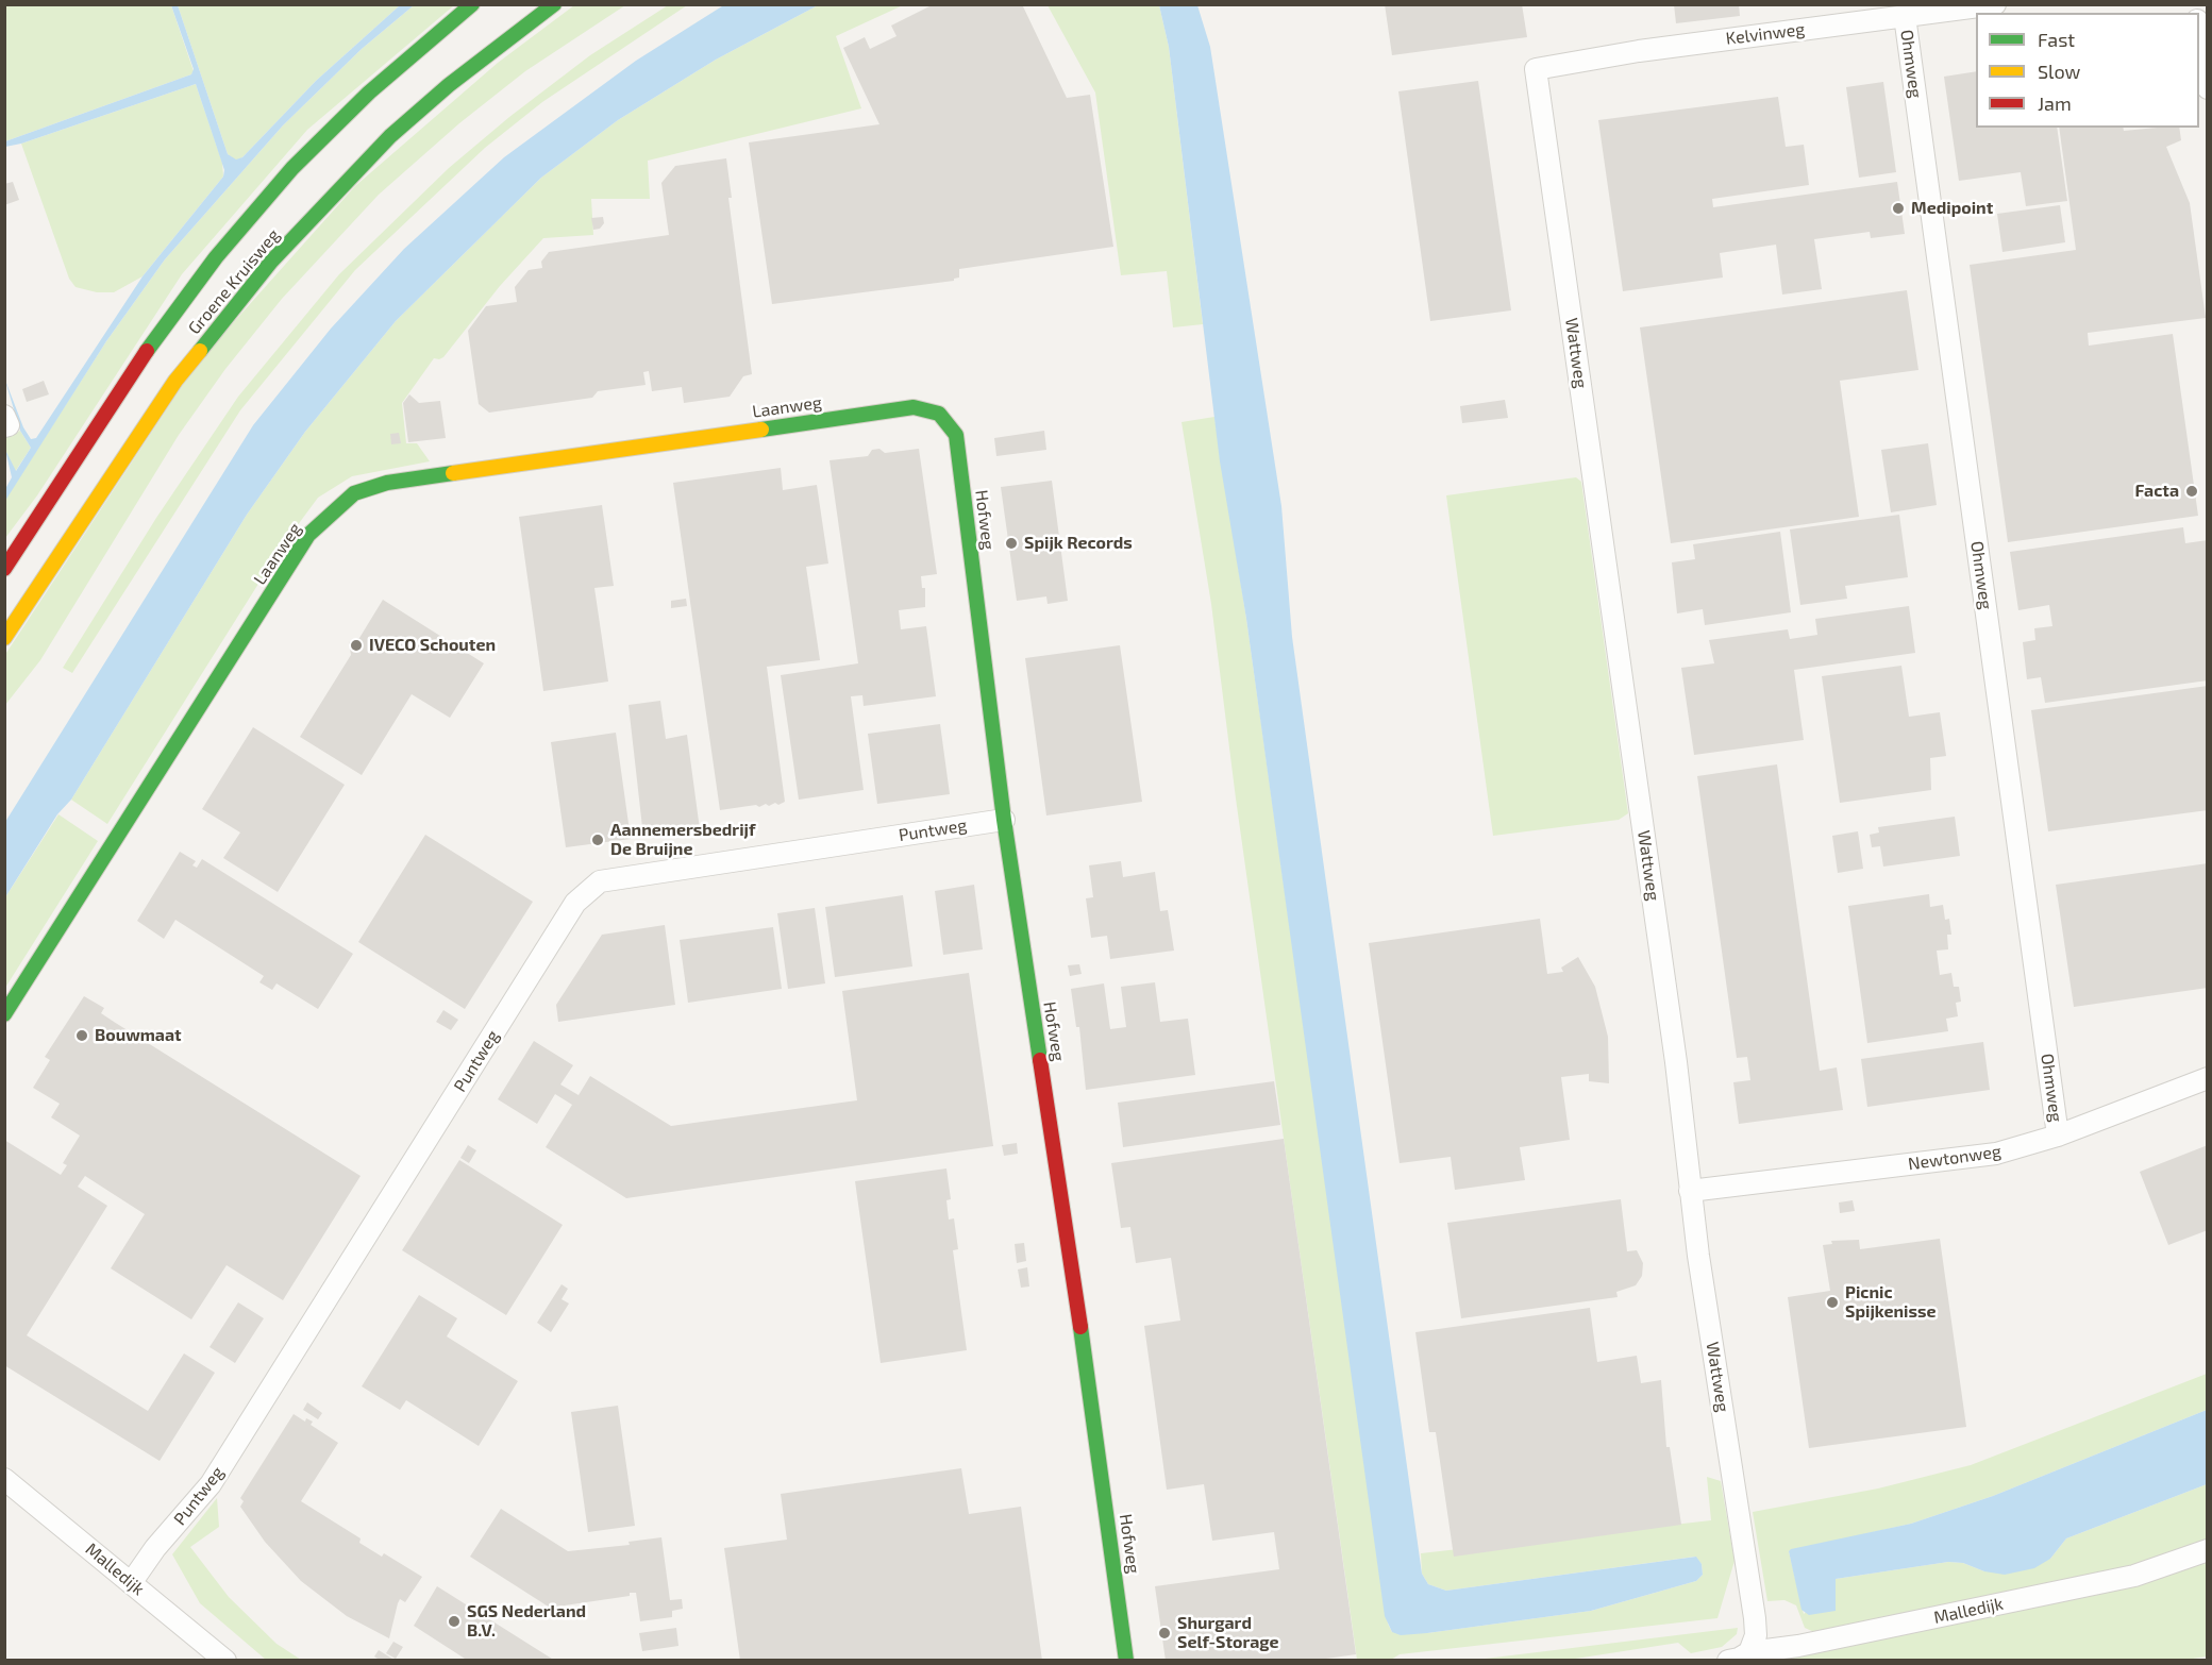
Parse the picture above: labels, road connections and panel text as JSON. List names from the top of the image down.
{
  "streets": {
    "street": [
      "Kelvinweg",
      "Ohmweg",
      "Groene Kruisweg",
      "Wattweg",
      "Laanweg",
      "Hofweg",
      "Puntweg",
      "Newtonweg",
      "Malledijk"
    ]
  },
  "crossings": [
    ["Kelvinweg", "Ohmweg"],
    ["Kelvinweg", "Wattweg"],
    ["Ohmweg", "Newtonweg"],
    ["Wattweg", "Newtonweg"],
    ["Wattweg", "Malledijk"],
    ["Laanweg", "Hofweg"],
    ["Hofweg", "Puntweg"],
    ["Puntweg", "Malledijk"]
  ],
  "places": [
    "Medipoint",
    "Facta",
    "Spijk Records",
    "IVECO Schouten",
    "Aannemersbedrijf De Bruijne",
    "Bouwmaat",
    "Picnic Spijkenisse",
    "SGS Nederland B.V.",
    "Shurgard Self-Storage"
  ],
  "legend": ["Fast", "Slow", "Jam"]
}
